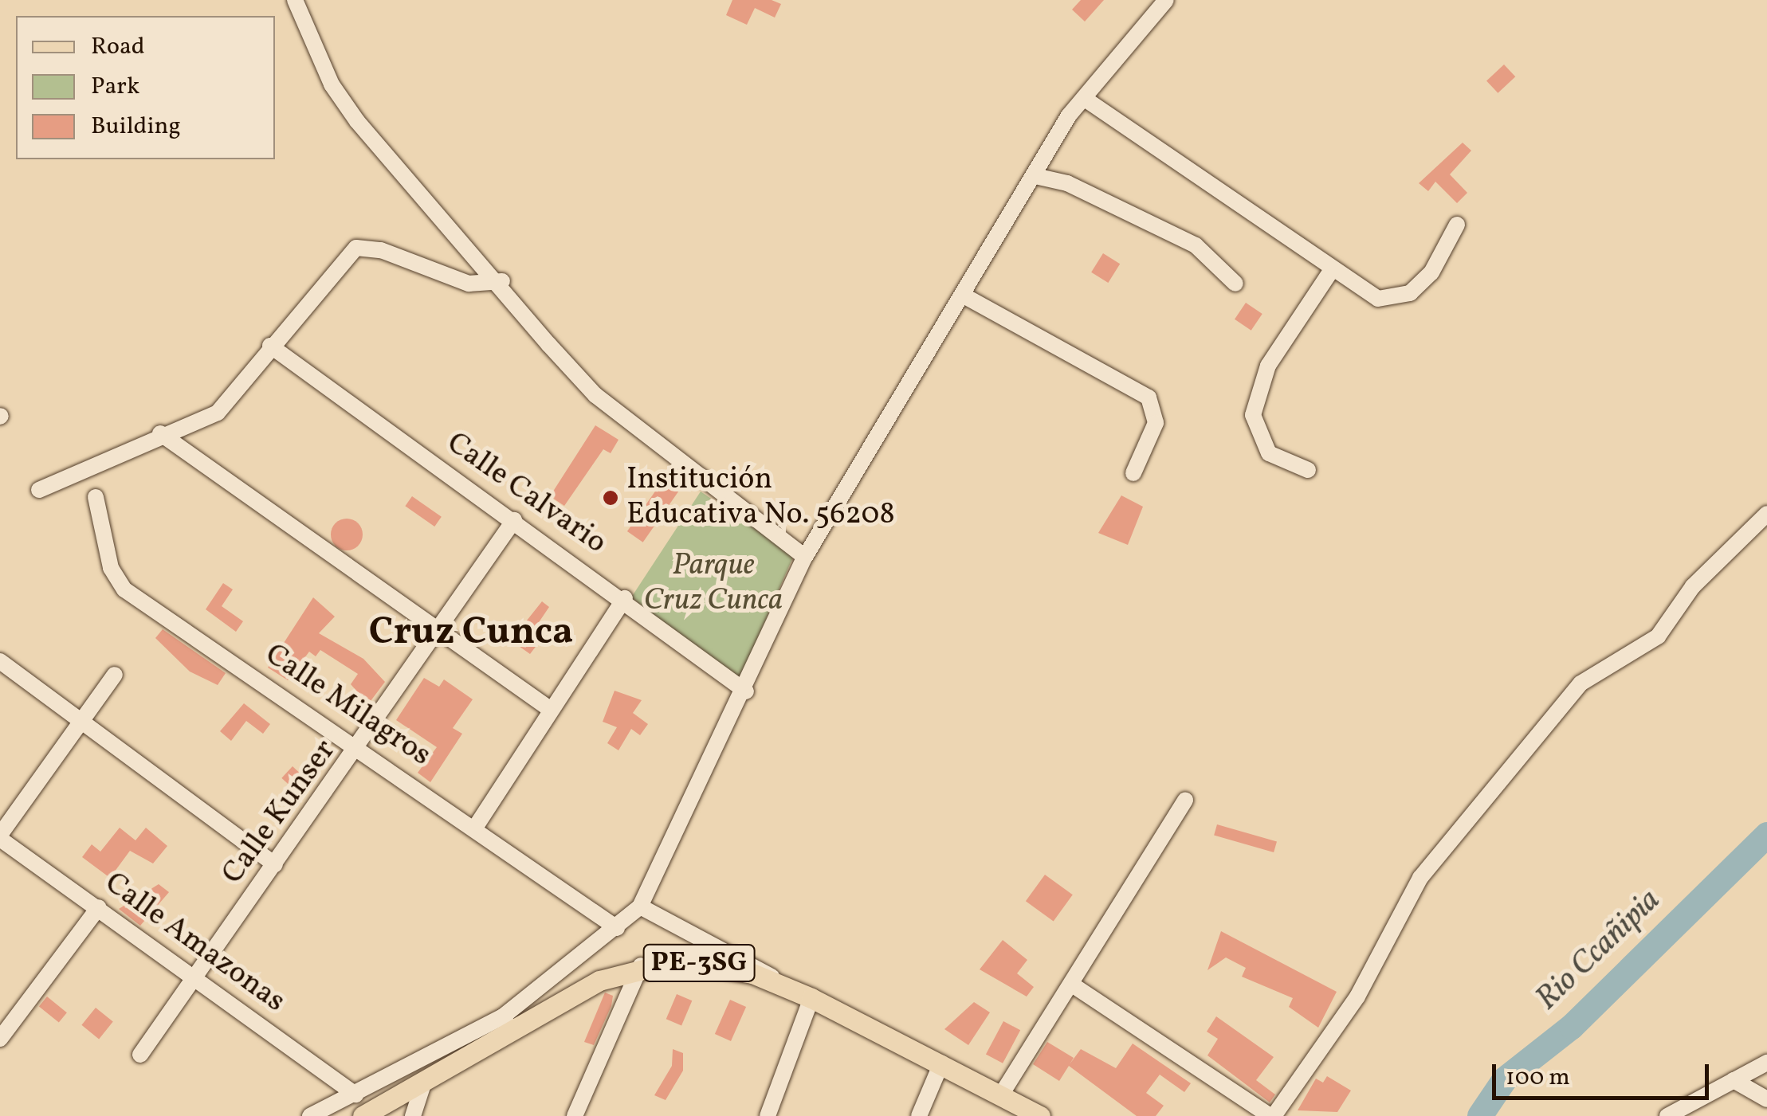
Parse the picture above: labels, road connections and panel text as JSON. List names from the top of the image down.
{
  "streets": {
    "main road": ["PE-3SG"],
    "street": [
      "Calle Calvario",
      "Calle Milagros",
      "Calle Kunser",
      "Calle Amazonas"
    ]
  },
  "crossings": [
    ["Calle Calvario", "Calle Kunser"],
    ["Calle Milagros", "Calle Kunser"],
    ["Calle Kunser", "Calle Amazonas"]
  ],
  "districts": ["Cruz Cunca"],
  "water": ["Rio Ccañipia"],
  "parks": ["Parque Cruz Cunca"],
  "places": ["Institución Educativa No. 56208"],
  "legend": ["Road", "Park", "Building"],
  "scale_bar": "100 m"
}
